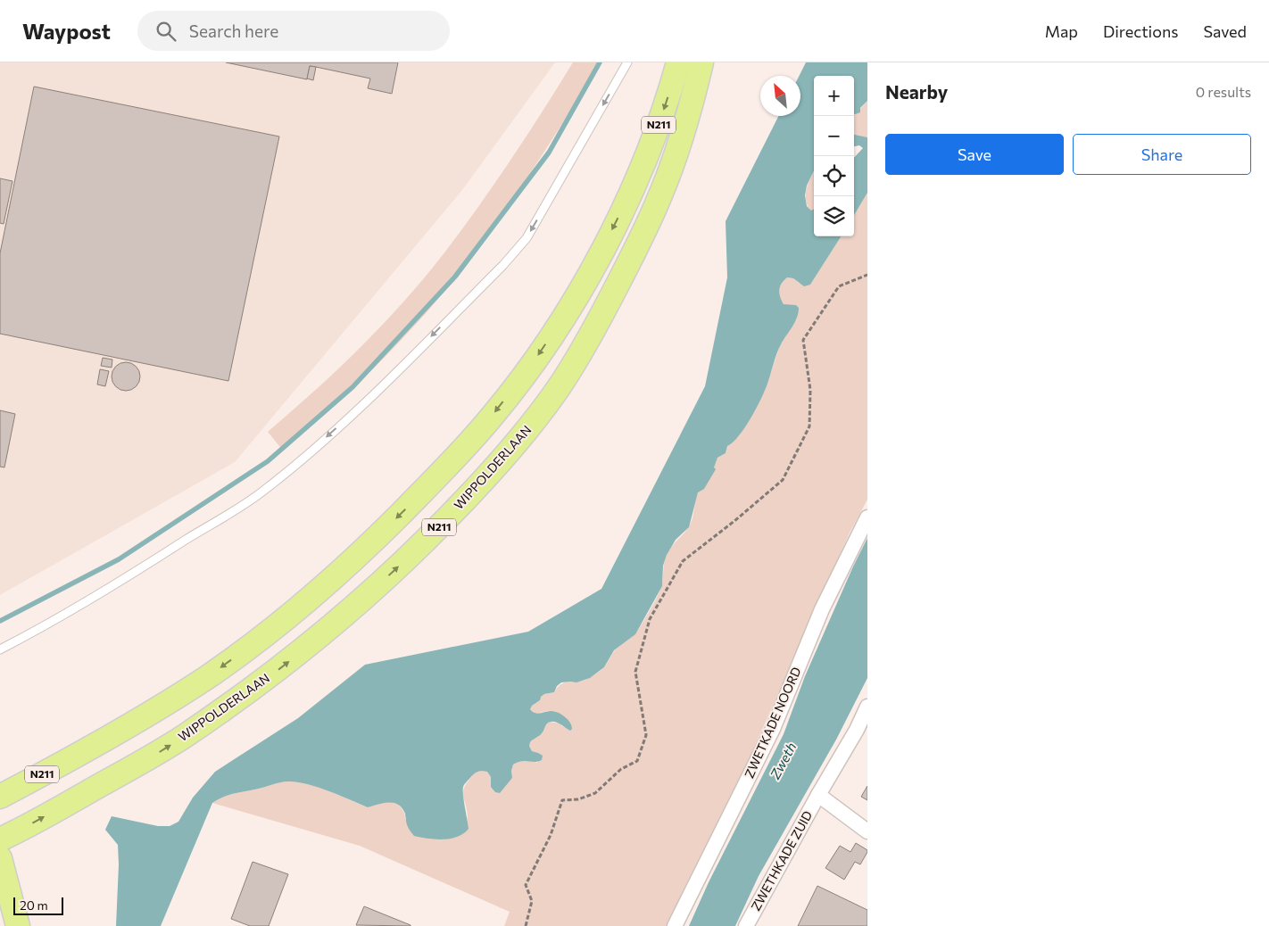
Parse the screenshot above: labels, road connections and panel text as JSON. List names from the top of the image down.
{
  "streets": {
    "main road": ["N211", "WIPPOLDERLAAN"],
    "street": ["ZWETKADE NOORD", "ZWETHKADE ZUID"]
  },
  "water": ["Zweth"],
  "scale_bar": "20 m",
  "north": "top left",
  "page": {
    "header": "Waypost",
    "search": "Search here",
    "nav": ["Map", "Directions", "Saved"],
    "heading": ["Nearby", "0 results"],
    "map_buttons": ["+", "−"],
    "buttons": ["Save", "Share"],
    "scale": "20 m"
  }
}
